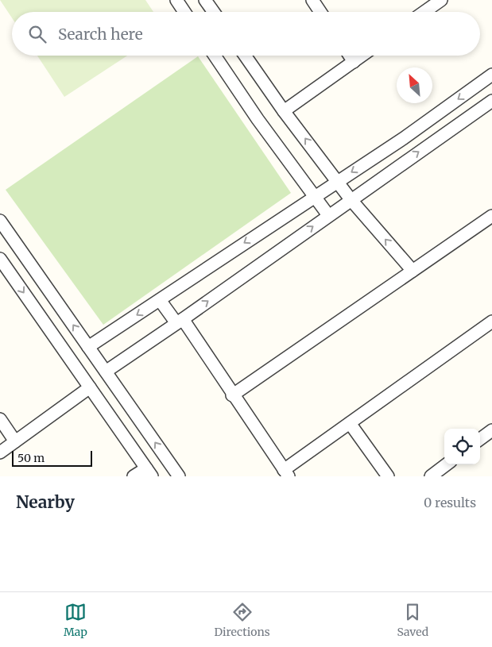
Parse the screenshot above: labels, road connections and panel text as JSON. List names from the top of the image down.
{
  "scale_bar": "50 m",
  "north": "top left",
  "page": {
    "search": "Search here",
    "scale": "50 m",
    "heading": ["Nearby", "0 results"],
    "nav": ["Map", "Directions", "Saved"]
  }
}
